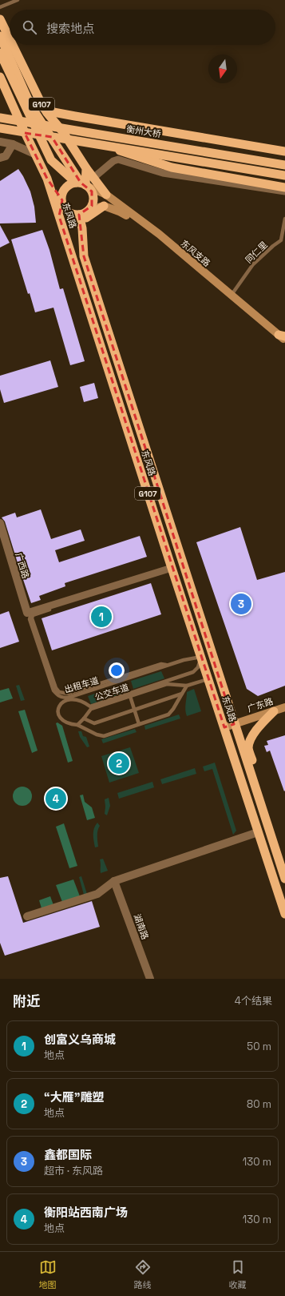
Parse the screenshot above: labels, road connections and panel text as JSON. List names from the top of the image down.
{
  "streets": {
    "highway": ["G107", "衡州大桥", "东风路"],
    "main road": ["东风支路", "广东路"],
    "street": ["广西路", "湖南路"],
    "lane": ["同仁里", "出租车道", "公交车道"]
  },
  "crossings": [
    ["G107", "东风路"],
    ["G107", "东风支路"],
    ["东风路", "东风支路"],
    ["东风路", "出租车道"],
    ["东风路", "公交车道"],
    ["东风路", "广东路"],
    ["同仁里", "东风支路"],
    ["广西路", "出租车道"],
    ["出租车道", "公交车道"]
  ],
  "north": "bottom",
  "page": {
    "search": "搜索地点",
    "pins": [
      "3",
      "1",
      "2",
      "4"
    ],
    "heading": ["附近", "4个结果"],
    "list": [
      {
        "mark": "1",
        "name": "创富义乌商城",
        "note": "地点",
        "value": "50 m"
      },
      {
        "mark": "2",
        "name": "“大雁”雕塑",
        "note": "地点",
        "value": "80 m"
      },
      {
        "mark": "3",
        "name": "鑫都国际",
        "note": "超市 · 东风路",
        "value": "130 m"
      },
      {
        "mark": "4",
        "name": "衡阳站西南广场",
        "note": "地点",
        "value": "130 m"
      }
    ],
    "nav": ["地图", "路线", "收藏"]
  }
}
